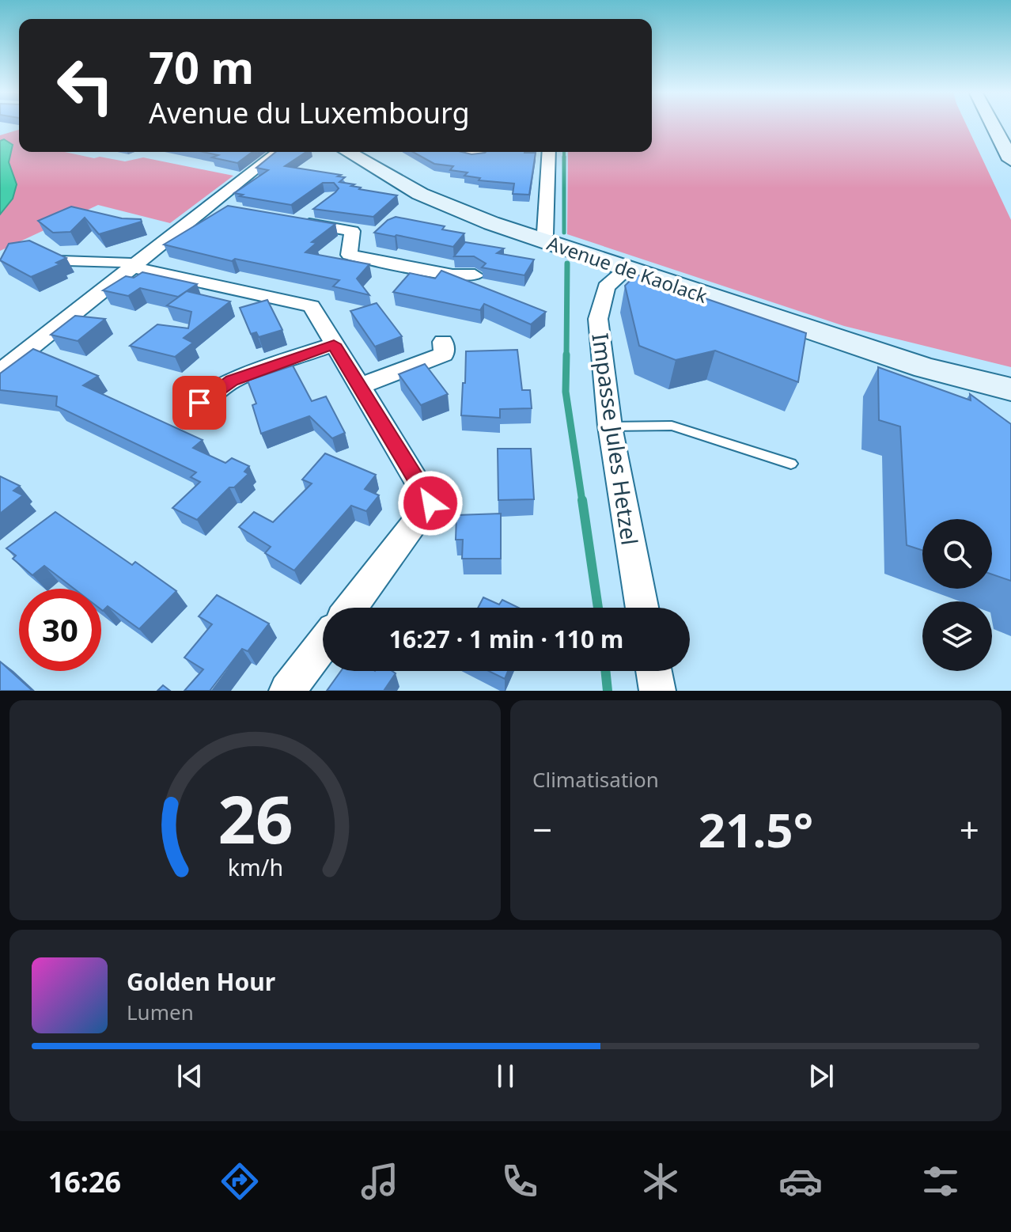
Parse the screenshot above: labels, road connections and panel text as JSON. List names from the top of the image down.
{
  "streets": {
    "street": ["Avenue de Kaolack", "Impasse Jules Hetzel"]
  },
  "crossings": [
    ["Avenue de Kaolack", "Impasse Jules Hetzel"]
  ],
  "page": {
    "turn": ["70 m", "Avenue du Luxembourg"],
    "limit": "30",
    "trip": "16:27 · 1 min · 110 m",
    "tile": "Climatisation",
    "heat": ["−", "21.5°", "+"],
    "song": ["Golden Hour", "Lumen"],
    "tabs": "16:26",
    "gauge": ["26", "km/h"]
  }
}
